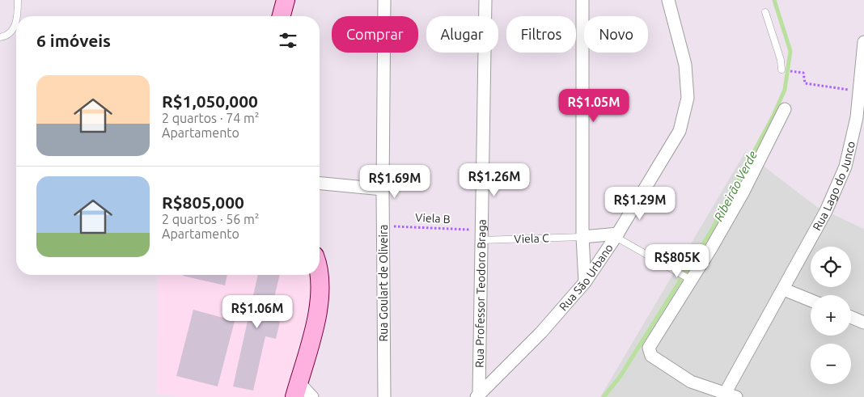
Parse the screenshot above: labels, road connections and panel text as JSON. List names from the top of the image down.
{
  "streets": {
    "street": [
      "Rua Lago do Junco",
      "Rua São Urbano",
      "Rua Goulart de Oliveira",
      "Rua Professor Teodoro Braga"
    ],
    "lane": ["Viela C"],
    "path": ["Viela B"]
  },
  "crossings": [
    ["Viela B", "Viela C"],
    ["Viela B", "Rua Goulart de Oliveira"],
    ["Viela B", "Rua Professor Teodoro Braga"],
    ["Viela C", "Rua Professor Teodoro Braga"],
    ["Rua São Urbano", "Rua Professor Teodoro Braga"]
  ],
  "water": ["Ribeirão Verde"],
  "page": {
    "chip": [
      "Comprar",
      "Alugar",
      "Filtros",
      "Novo"
    ],
    "heading": "6 imóveis",
    "list": [
      {
        "name": "R$1,050,000",
        "note": "2 quartos · 74 m² · Apartamento"
      },
      {
        "name": "R$805,000",
        "note": "2 quartos · 56 m² · Apartamento"
      }
    ],
    "price": [
      "R$1.05M",
      "R$1.26M",
      "R$1.69M",
      "R$1.29M",
      "R$805K",
      "R$1.06M"
    ],
    "map_buttons": ["+", "−"]
  }
}
